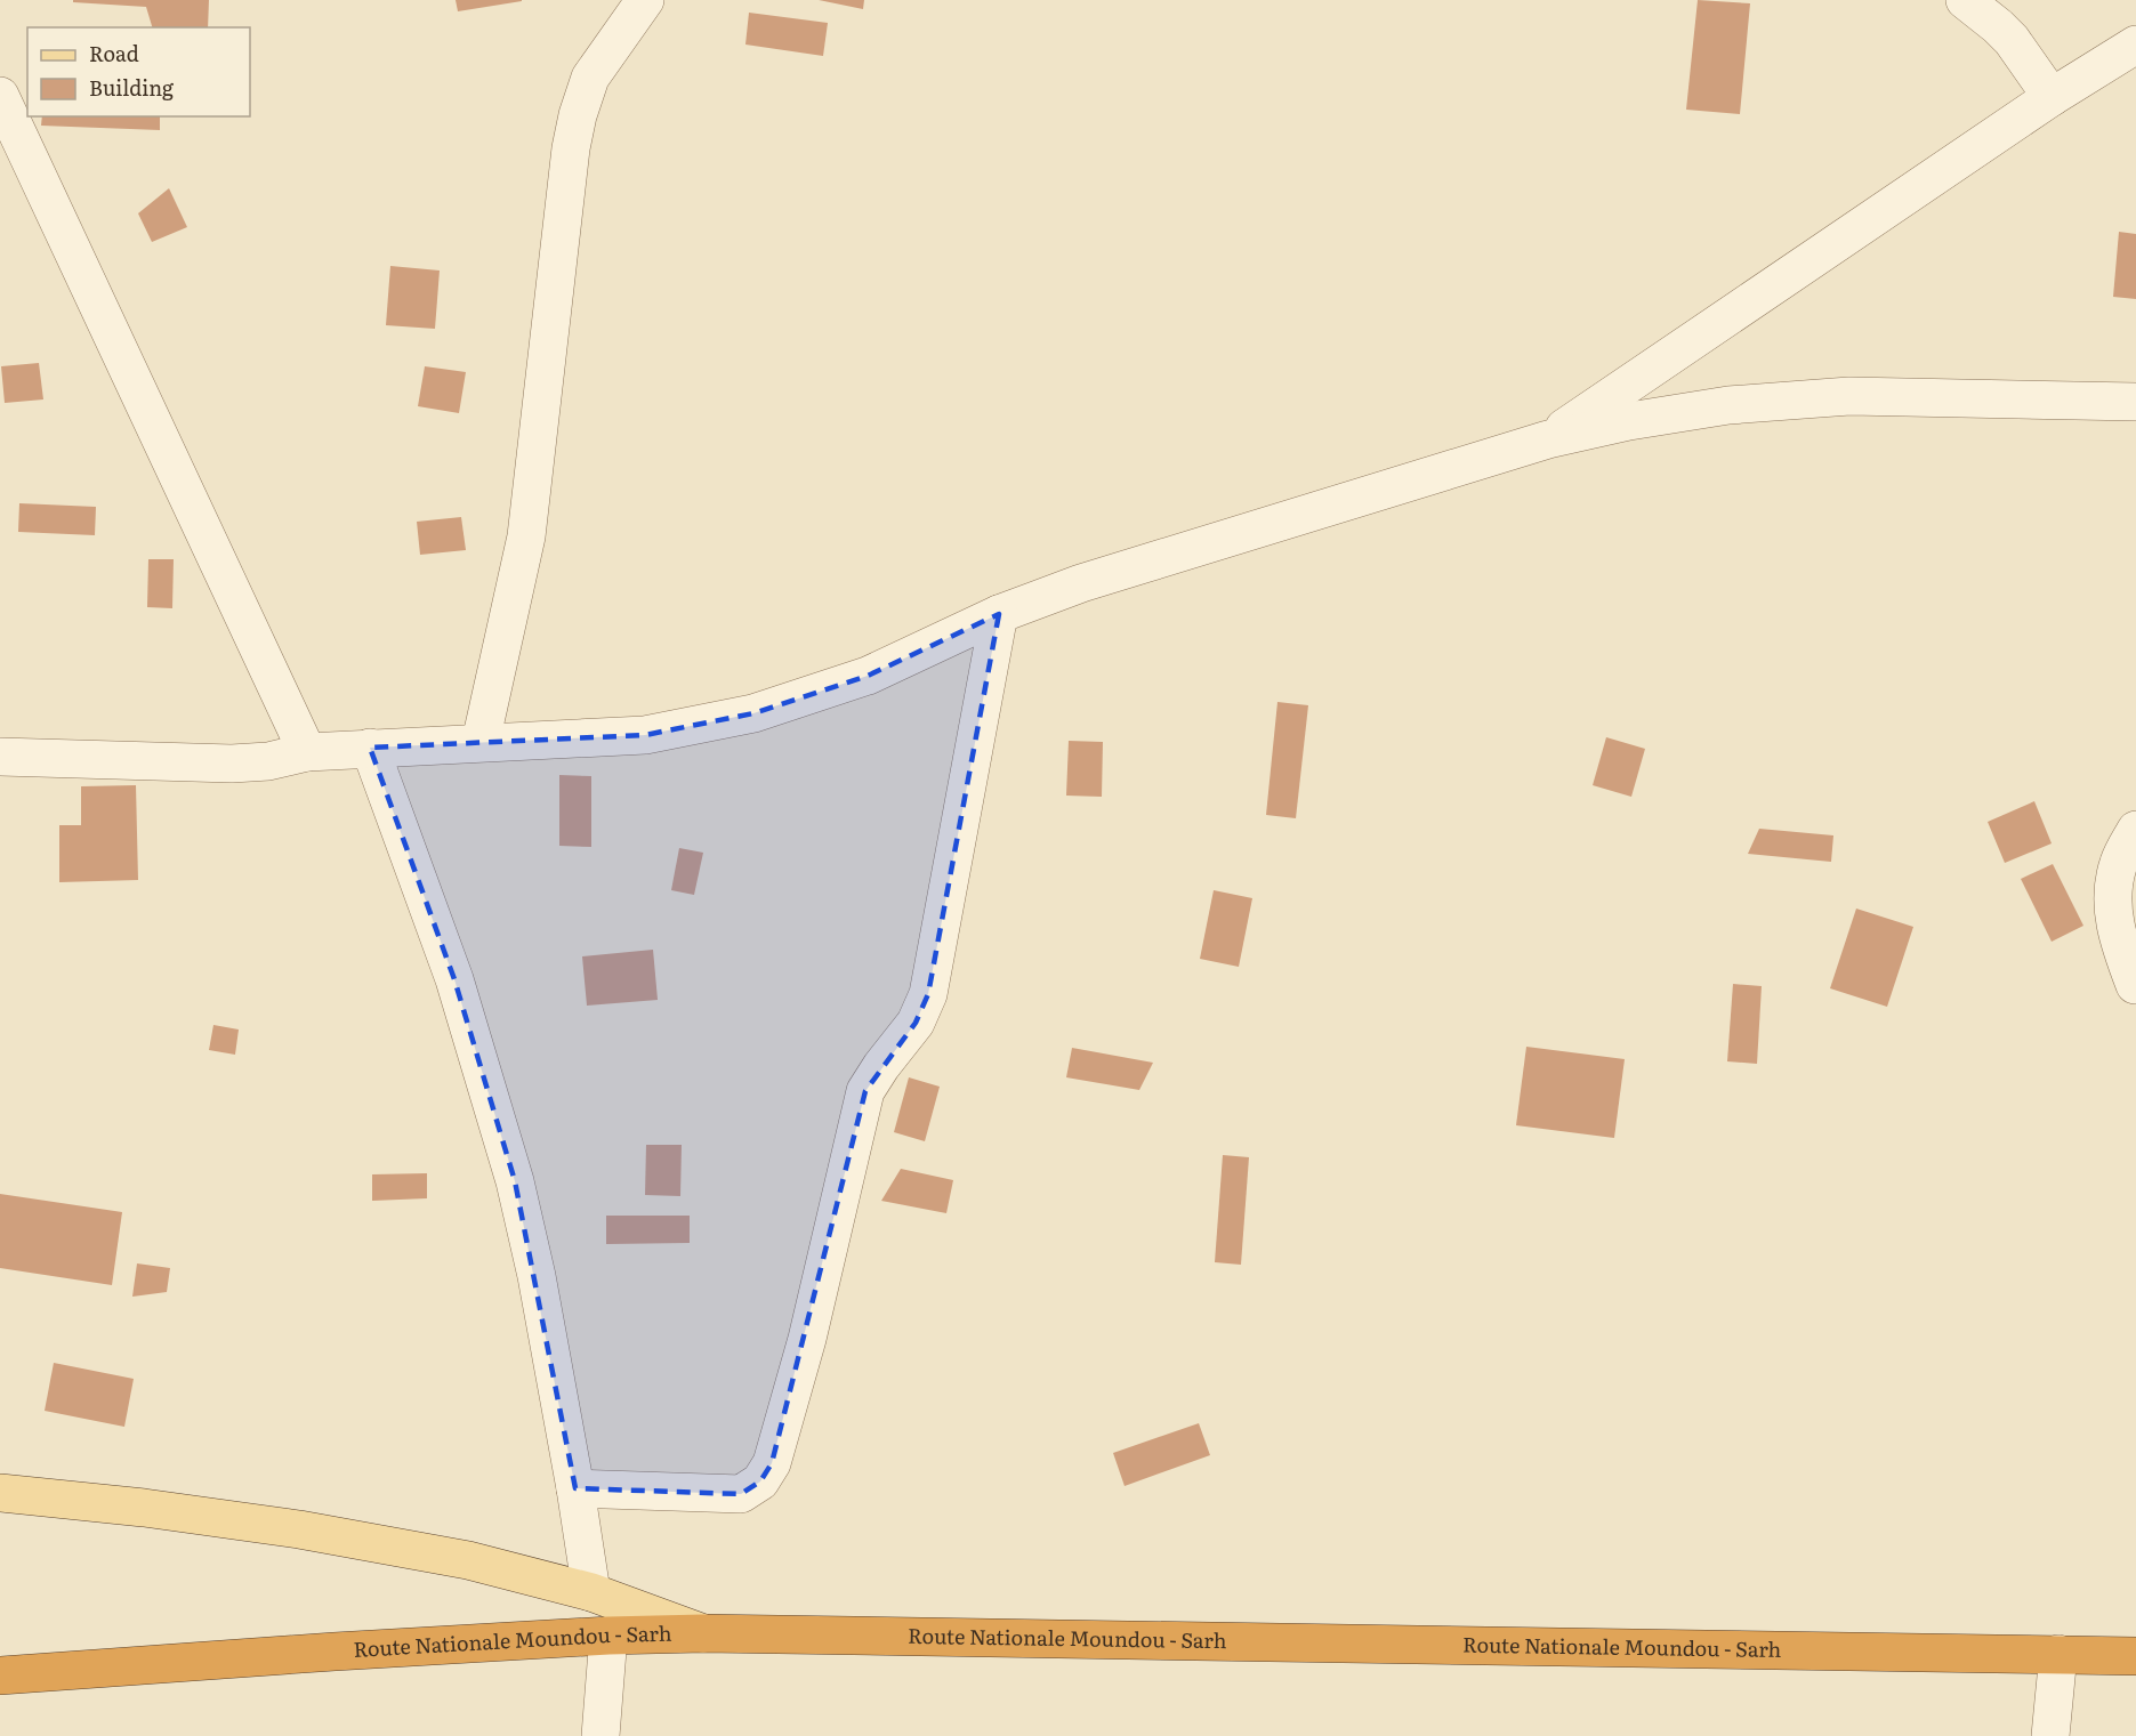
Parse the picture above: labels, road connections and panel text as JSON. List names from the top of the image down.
{
  "streets": {
    "highway": ["Route Nationale Moundou - Sarh"]
  },
  "legend": ["Road", "Building"]
}
